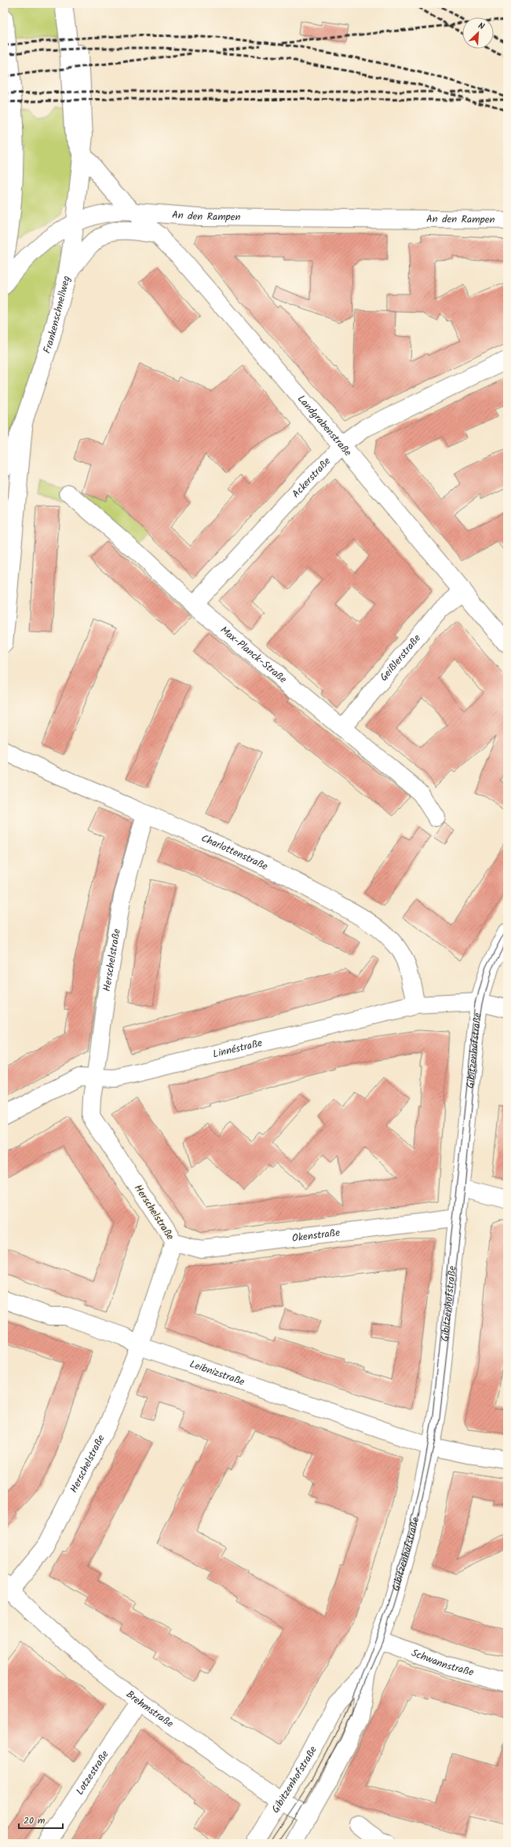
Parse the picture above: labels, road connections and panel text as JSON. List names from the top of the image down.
{
  "streets": {
    "main road": [
      "An den Rampen",
      "Frankenschnellweg",
      "Landgrabenstraße",
      "Ackerstraße",
      "Max-Planck-Straße",
      "Geißlerstraße",
      "Charlottenstraße",
      "Herschelstraße",
      "Linnéstraße",
      "Gibitzenhofstraße",
      "Okenstraße",
      "Leibnizstraße",
      "Schwannstraße",
      "Brehmstraße",
      "Lotzestraße"
    ]
  },
  "crossings": [
    ["An den Rampen", "Frankenschnellweg"],
    ["An den Rampen", "Landgrabenstraße"],
    ["Landgrabenstraße", "Ackerstraße"],
    ["Landgrabenstraße", "Geißlerstraße"],
    ["Ackerstraße", "Max-Planck-Straße"],
    ["Max-Planck-Straße", "Geißlerstraße"],
    ["Charlottenstraße", "Herschelstraße"],
    ["Charlottenstraße", "Linnéstraße"],
    ["Herschelstraße", "Linnéstraße"],
    ["Herschelstraße", "Okenstraße"],
    ["Herschelstraße", "Leibnizstraße"],
    ["Herschelstraße", "Brehmstraße"],
    ["Linnéstraße", "Gibitzenhofstraße"],
    ["Gibitzenhofstraße", "Okenstraße"],
    ["Gibitzenhofstraße", "Leibnizstraße"],
    ["Gibitzenhofstraße", "Schwannstraße"],
    ["Gibitzenhofstraße", "Brehmstraße"],
    ["Brehmstraße", "Lotzestraße"]
  ],
  "scale_bar": "20 m",
  "north": "top right"
}
